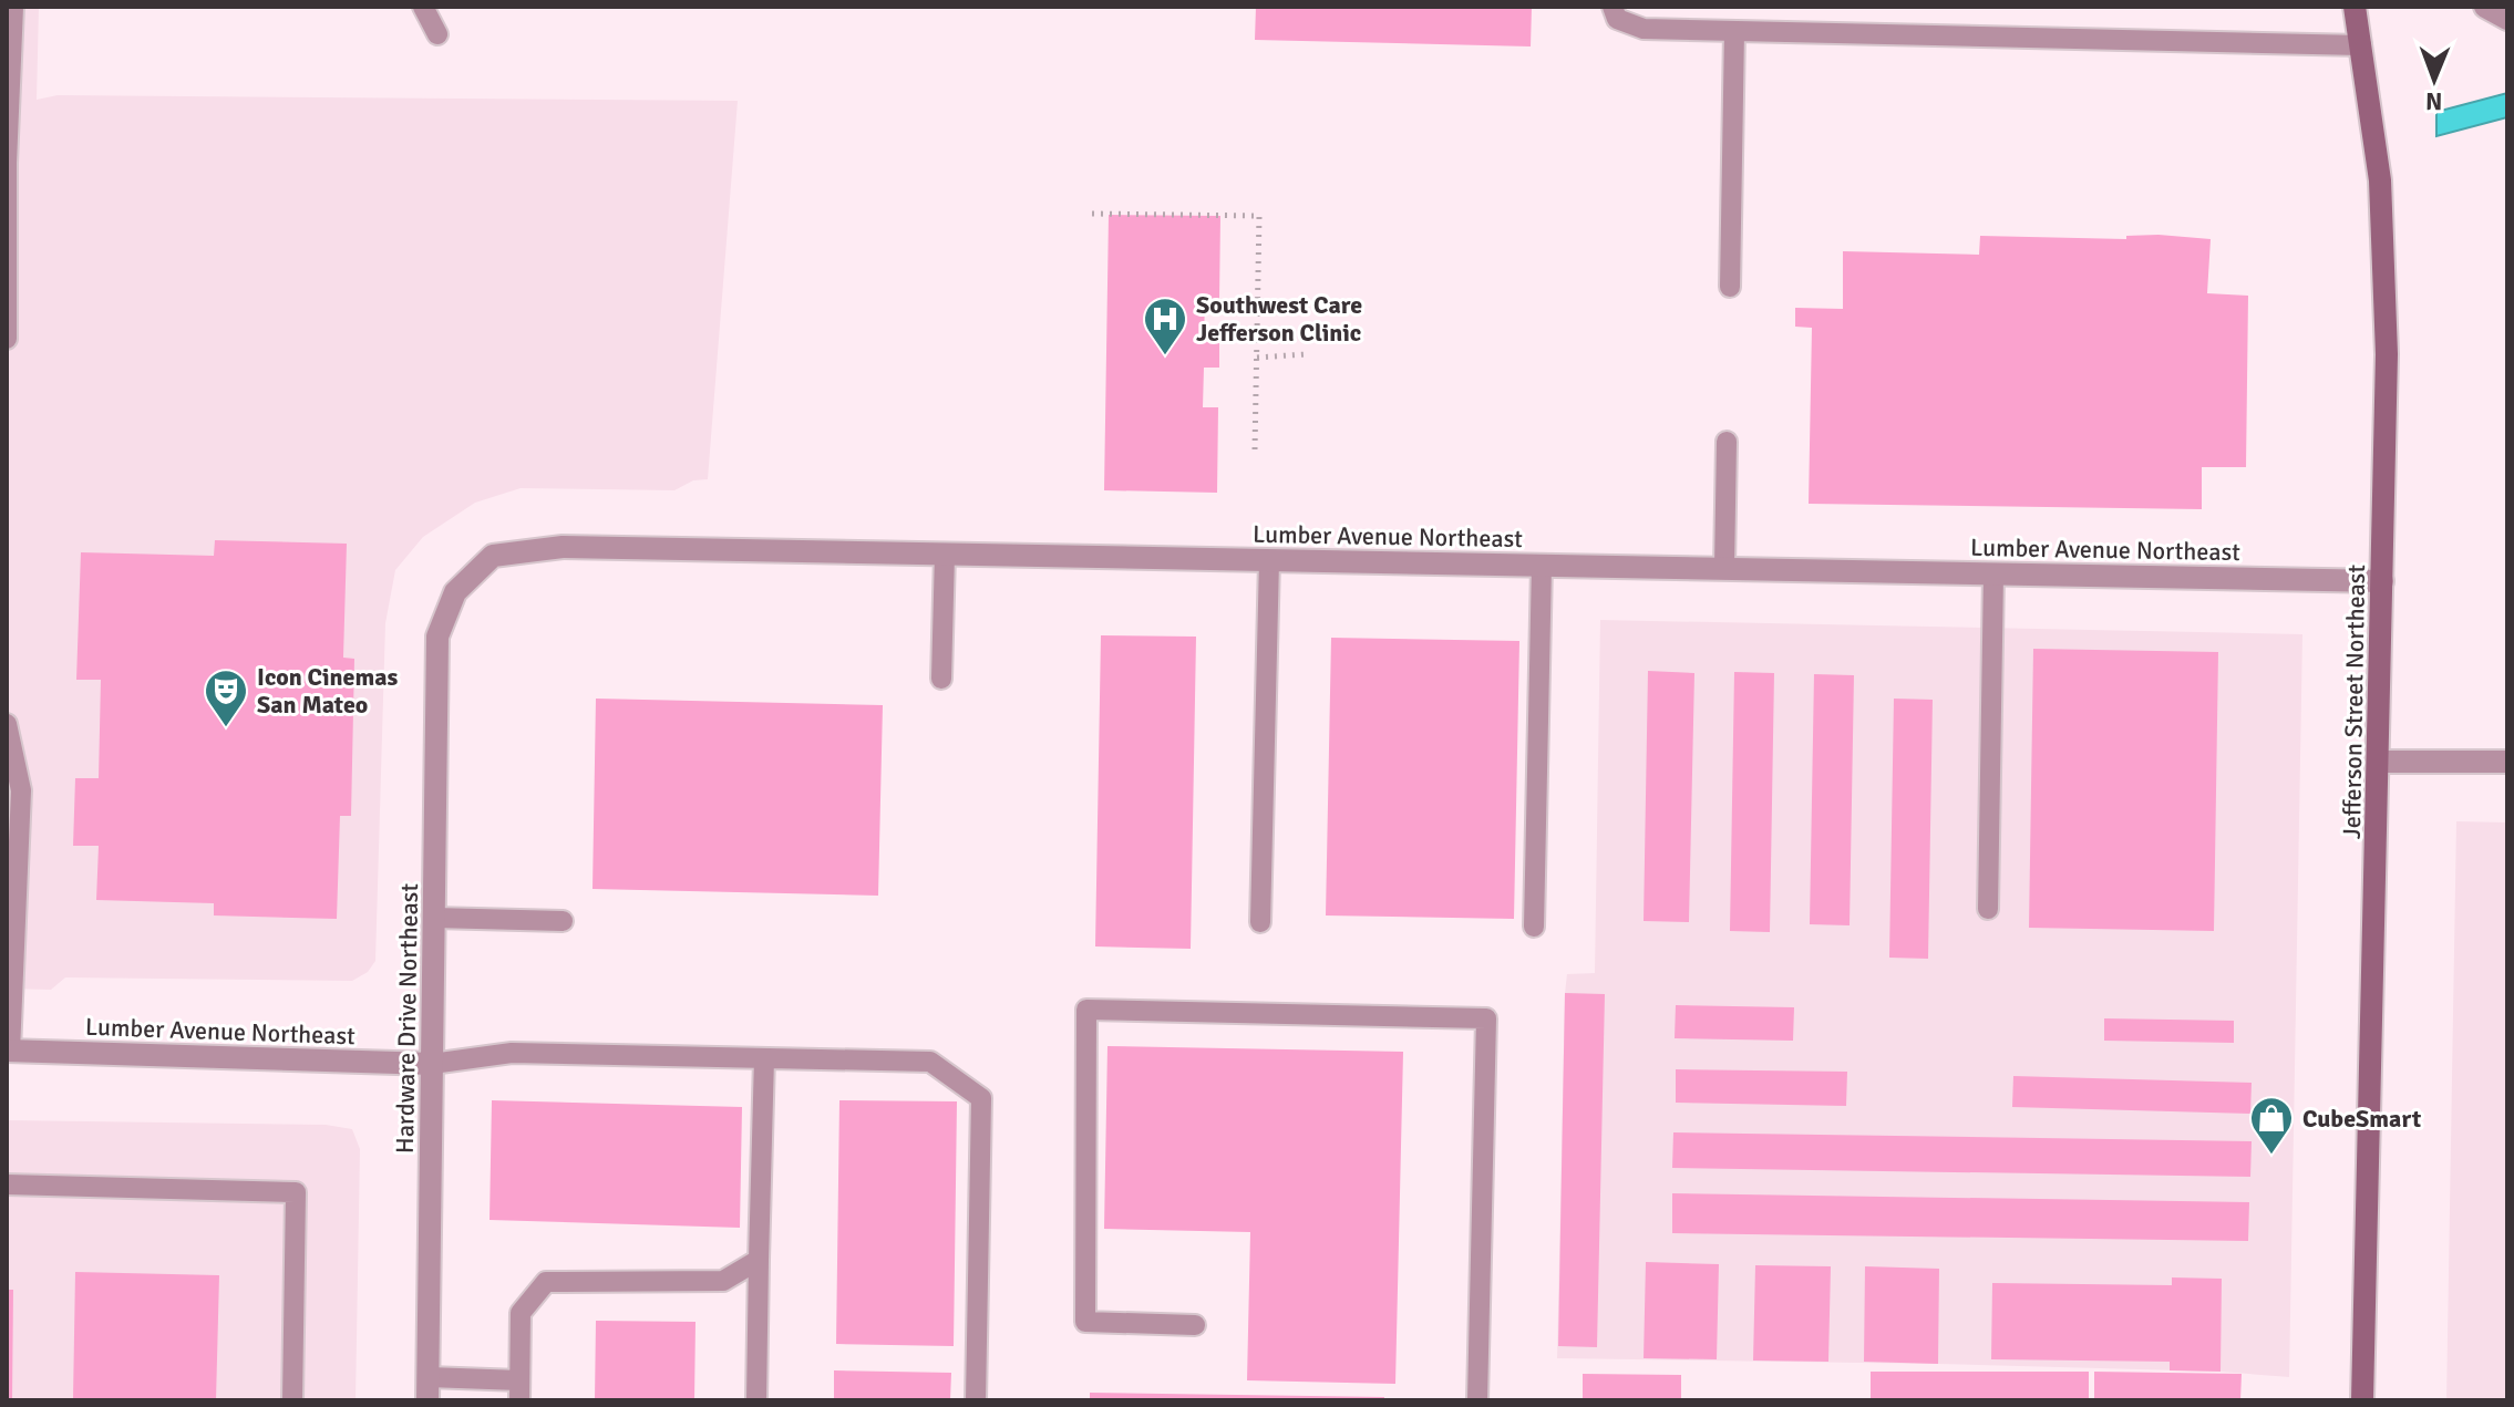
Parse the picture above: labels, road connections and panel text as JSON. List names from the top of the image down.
{
  "streets": {
    "main road": ["Jefferson Street Northeast"],
    "street": ["Lumber Avenue Northeast", "Hardware Drive Northeast"]
  },
  "crossings": [
    ["Lumber Avenue Northeast", "Jefferson Street Northeast"],
    ["Lumber Avenue Northeast", "Hardware Drive Northeast"]
  ],
  "places": {
    "hospital": ["Southwest Care Jefferson Clinic"],
    "theatre": ["Icon Cinemas San Mateo"],
    "shop": ["CubeSmart"]
  },
  "north": "bottom"
}
